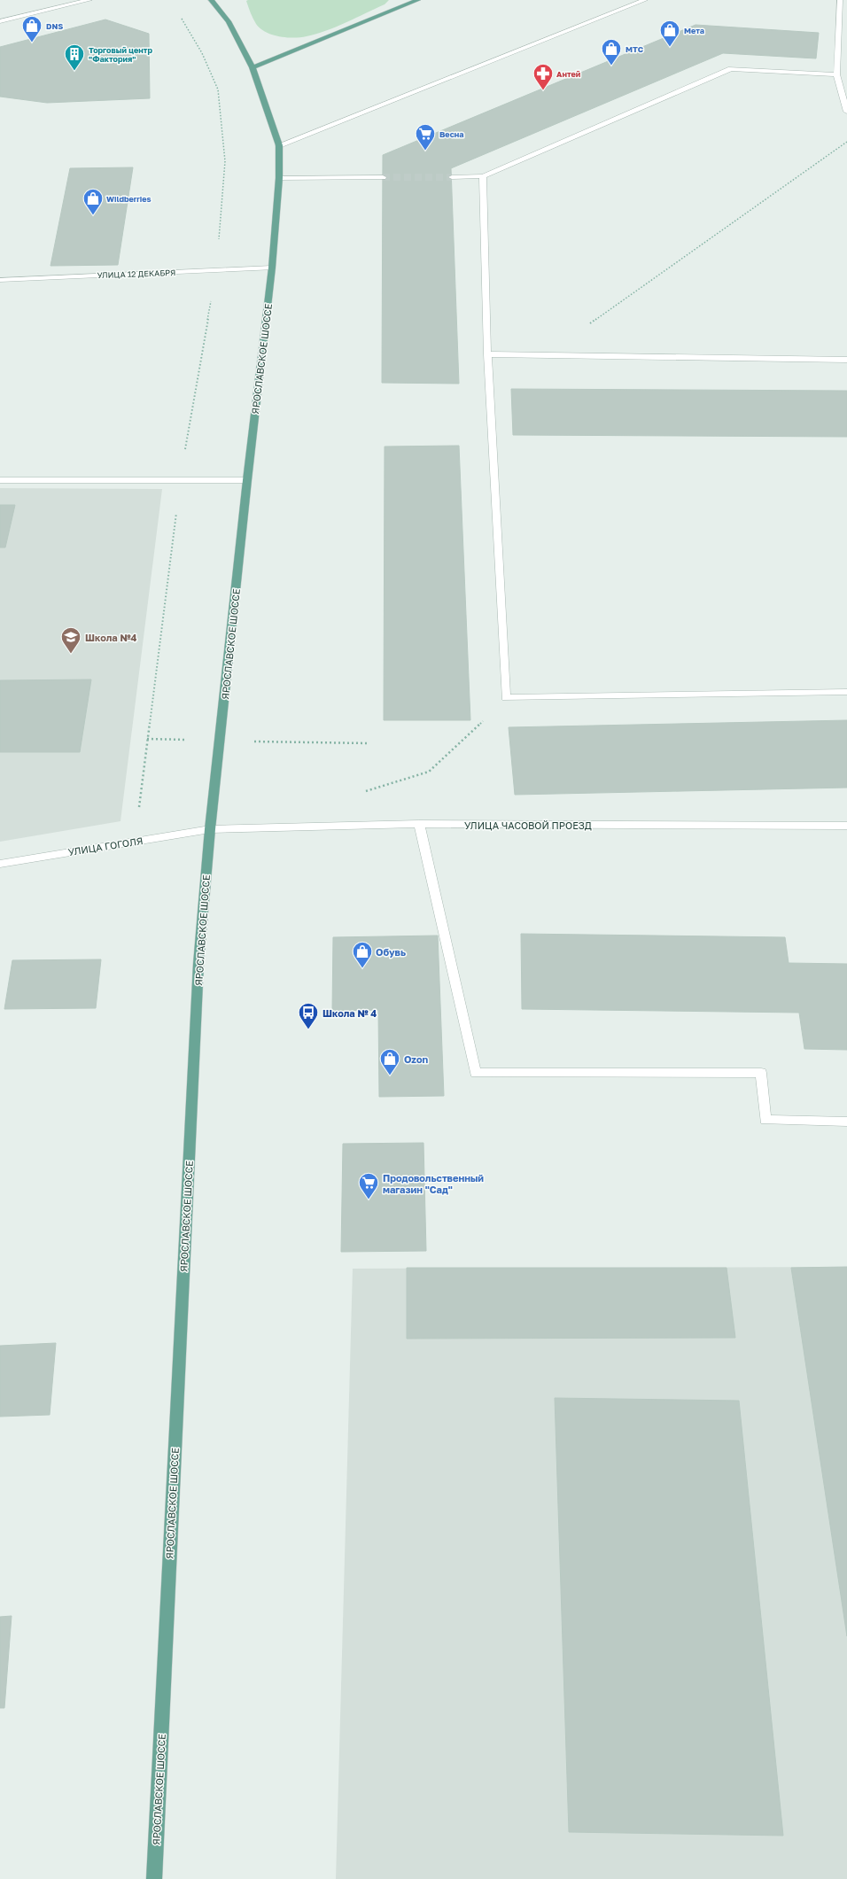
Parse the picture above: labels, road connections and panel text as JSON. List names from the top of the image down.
{
  "streets": {
    "main road": ["ЯРОСЛАВСКОЕ ШОССЕ"],
    "street": ["УЛИЦА 12 ДЕКАБРЯ", "УЛИЦА ЧАСОВОЙ ПРОЕЗД", "УЛИЦА ГОГОЛЯ"]
  },
  "crossings": [
    ["УЛИЦА 12 ДЕКАБРЯ", "ЯРОСЛАВСКОЕ ШОССЕ"],
    ["ЯРОСЛАВСКОЕ ШОССЕ", "УЛИЦА ЧАСОВОЙ ПРОЕЗД"],
    ["ЯРОСЛАВСКОЕ ШОССЕ", "УЛИЦА ГОГОЛЯ"],
    ["УЛИЦА ЧАСОВОЙ ПРОЕЗД", "УЛИЦА ГОГОЛЯ"]
  ],
  "places": {
    "shop": [
      "DNS",
      "Мета",
      "МТС",
      "Wildberries",
      "Обувь",
      "Ozon"
    ],
    "building": ["Торговый центр \"Фактория\""],
    "pharmacy": ["Антей"],
    "supermarket": ["Весна", "Продовольственный магазин \"Сад\""],
    "school or university": ["Школа №4"],
    "bus stop": ["Школа № 4"]
  }
}
